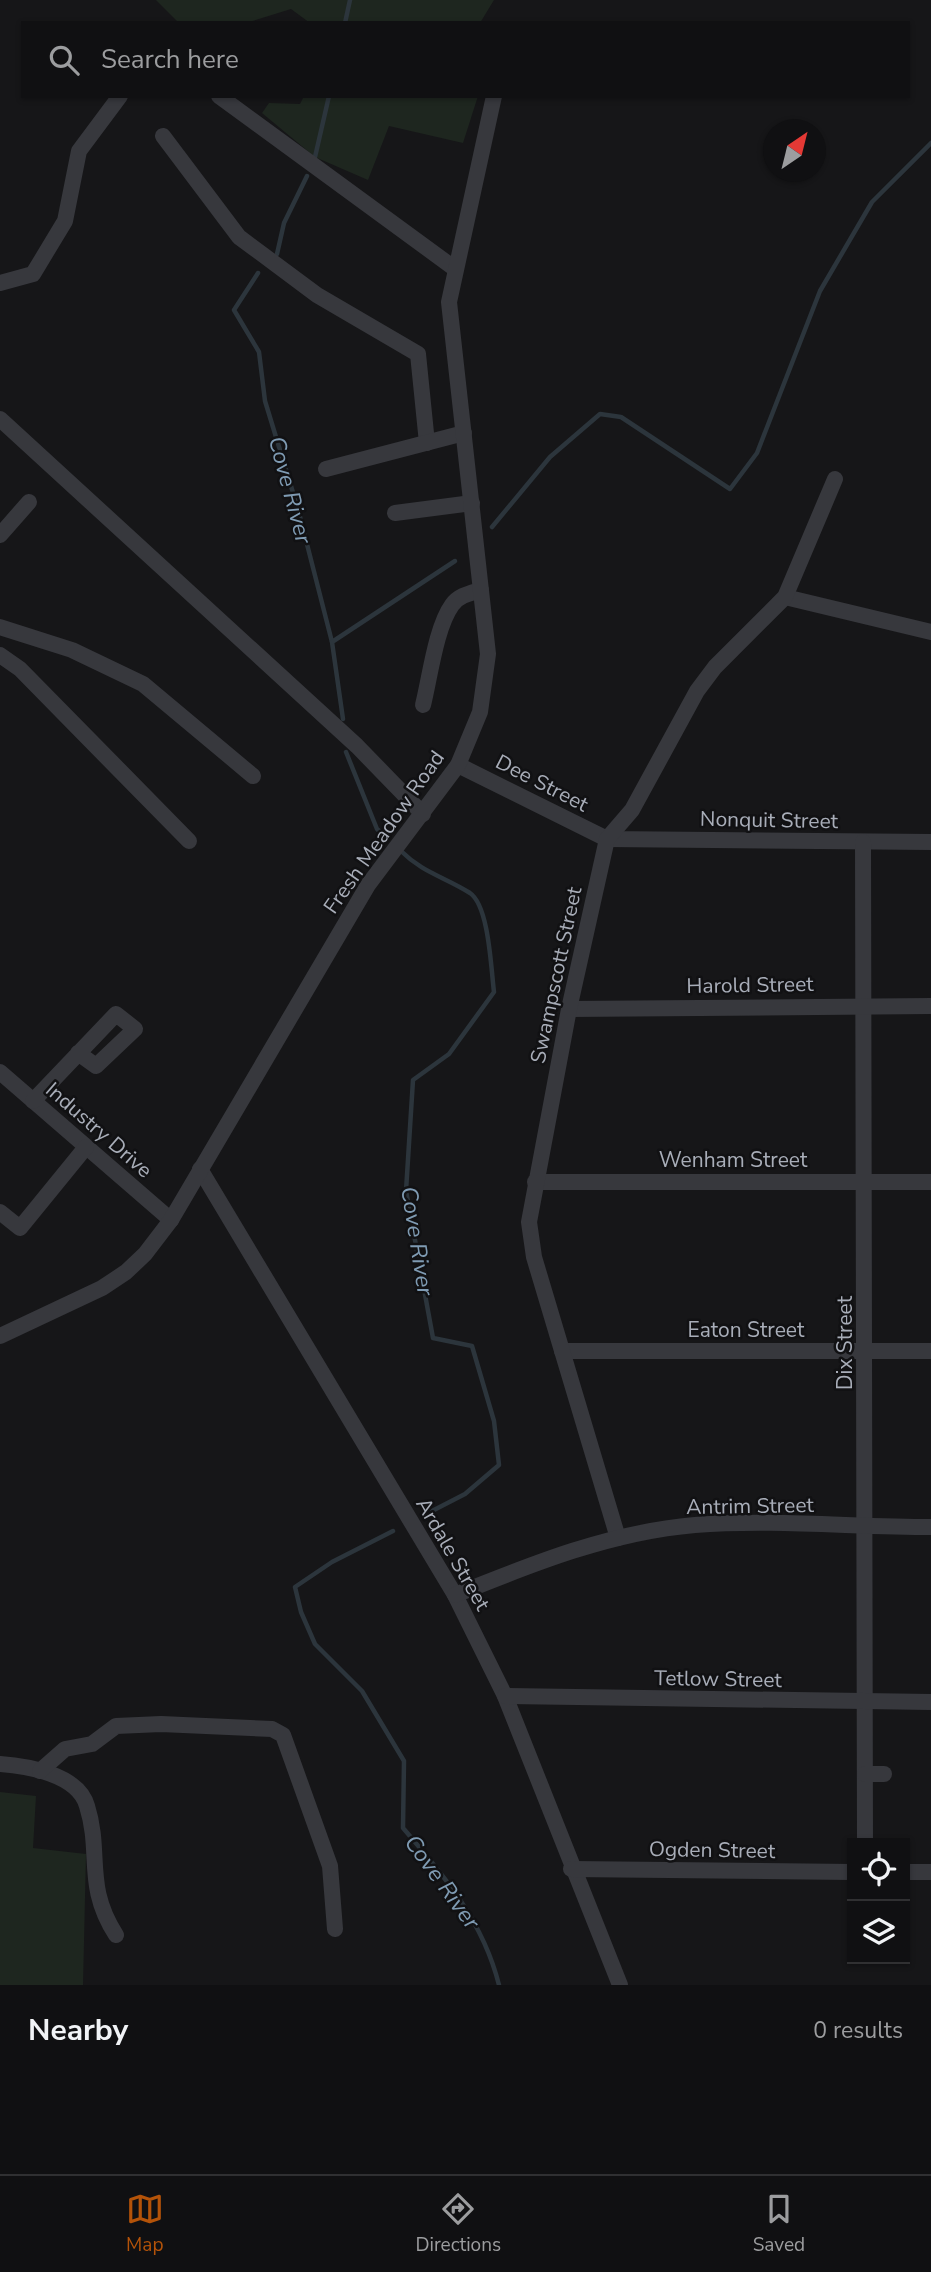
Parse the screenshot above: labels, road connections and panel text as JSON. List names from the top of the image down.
{
  "streets": {
    "street": [
      "Dee Street",
      "Nonquit Street",
      "Fresh Meadow Road",
      "Swampscott Street",
      "Harold Street",
      "Industry Drive",
      "Wenham Street",
      "Eaton Street",
      "Dix Street",
      "Antrim Street",
      "Ardale Street",
      "Tetlow Street",
      "Ogden Street"
    ]
  },
  "crossings": [
    ["Dee Street", "Nonquit Street"],
    ["Dee Street", "Fresh Meadow Road"],
    ["Dee Street", "Swampscott Street"],
    ["Nonquit Street", "Swampscott Street"],
    ["Nonquit Street", "Dix Street"],
    ["Fresh Meadow Road", "Industry Drive"],
    ["Fresh Meadow Road", "Ardale Street"],
    ["Swampscott Street", "Harold Street"],
    ["Swampscott Street", "Wenham Street"],
    ["Swampscott Street", "Eaton Street"],
    ["Swampscott Street", "Antrim Street"],
    ["Harold Street", "Dix Street"],
    ["Wenham Street", "Dix Street"],
    ["Eaton Street", "Dix Street"],
    ["Dix Street", "Antrim Street"],
    ["Dix Street", "Tetlow Street"],
    ["Antrim Street", "Ardale Street"],
    ["Ardale Street", "Tetlow Street"],
    ["Ardale Street", "Ogden Street"]
  ],
  "water": ["Cove River"],
  "north": "top right",
  "page": {
    "search": "Search here",
    "heading": ["Nearby", "0 results"],
    "nav": ["Map", "Directions", "Saved"]
  }
}
